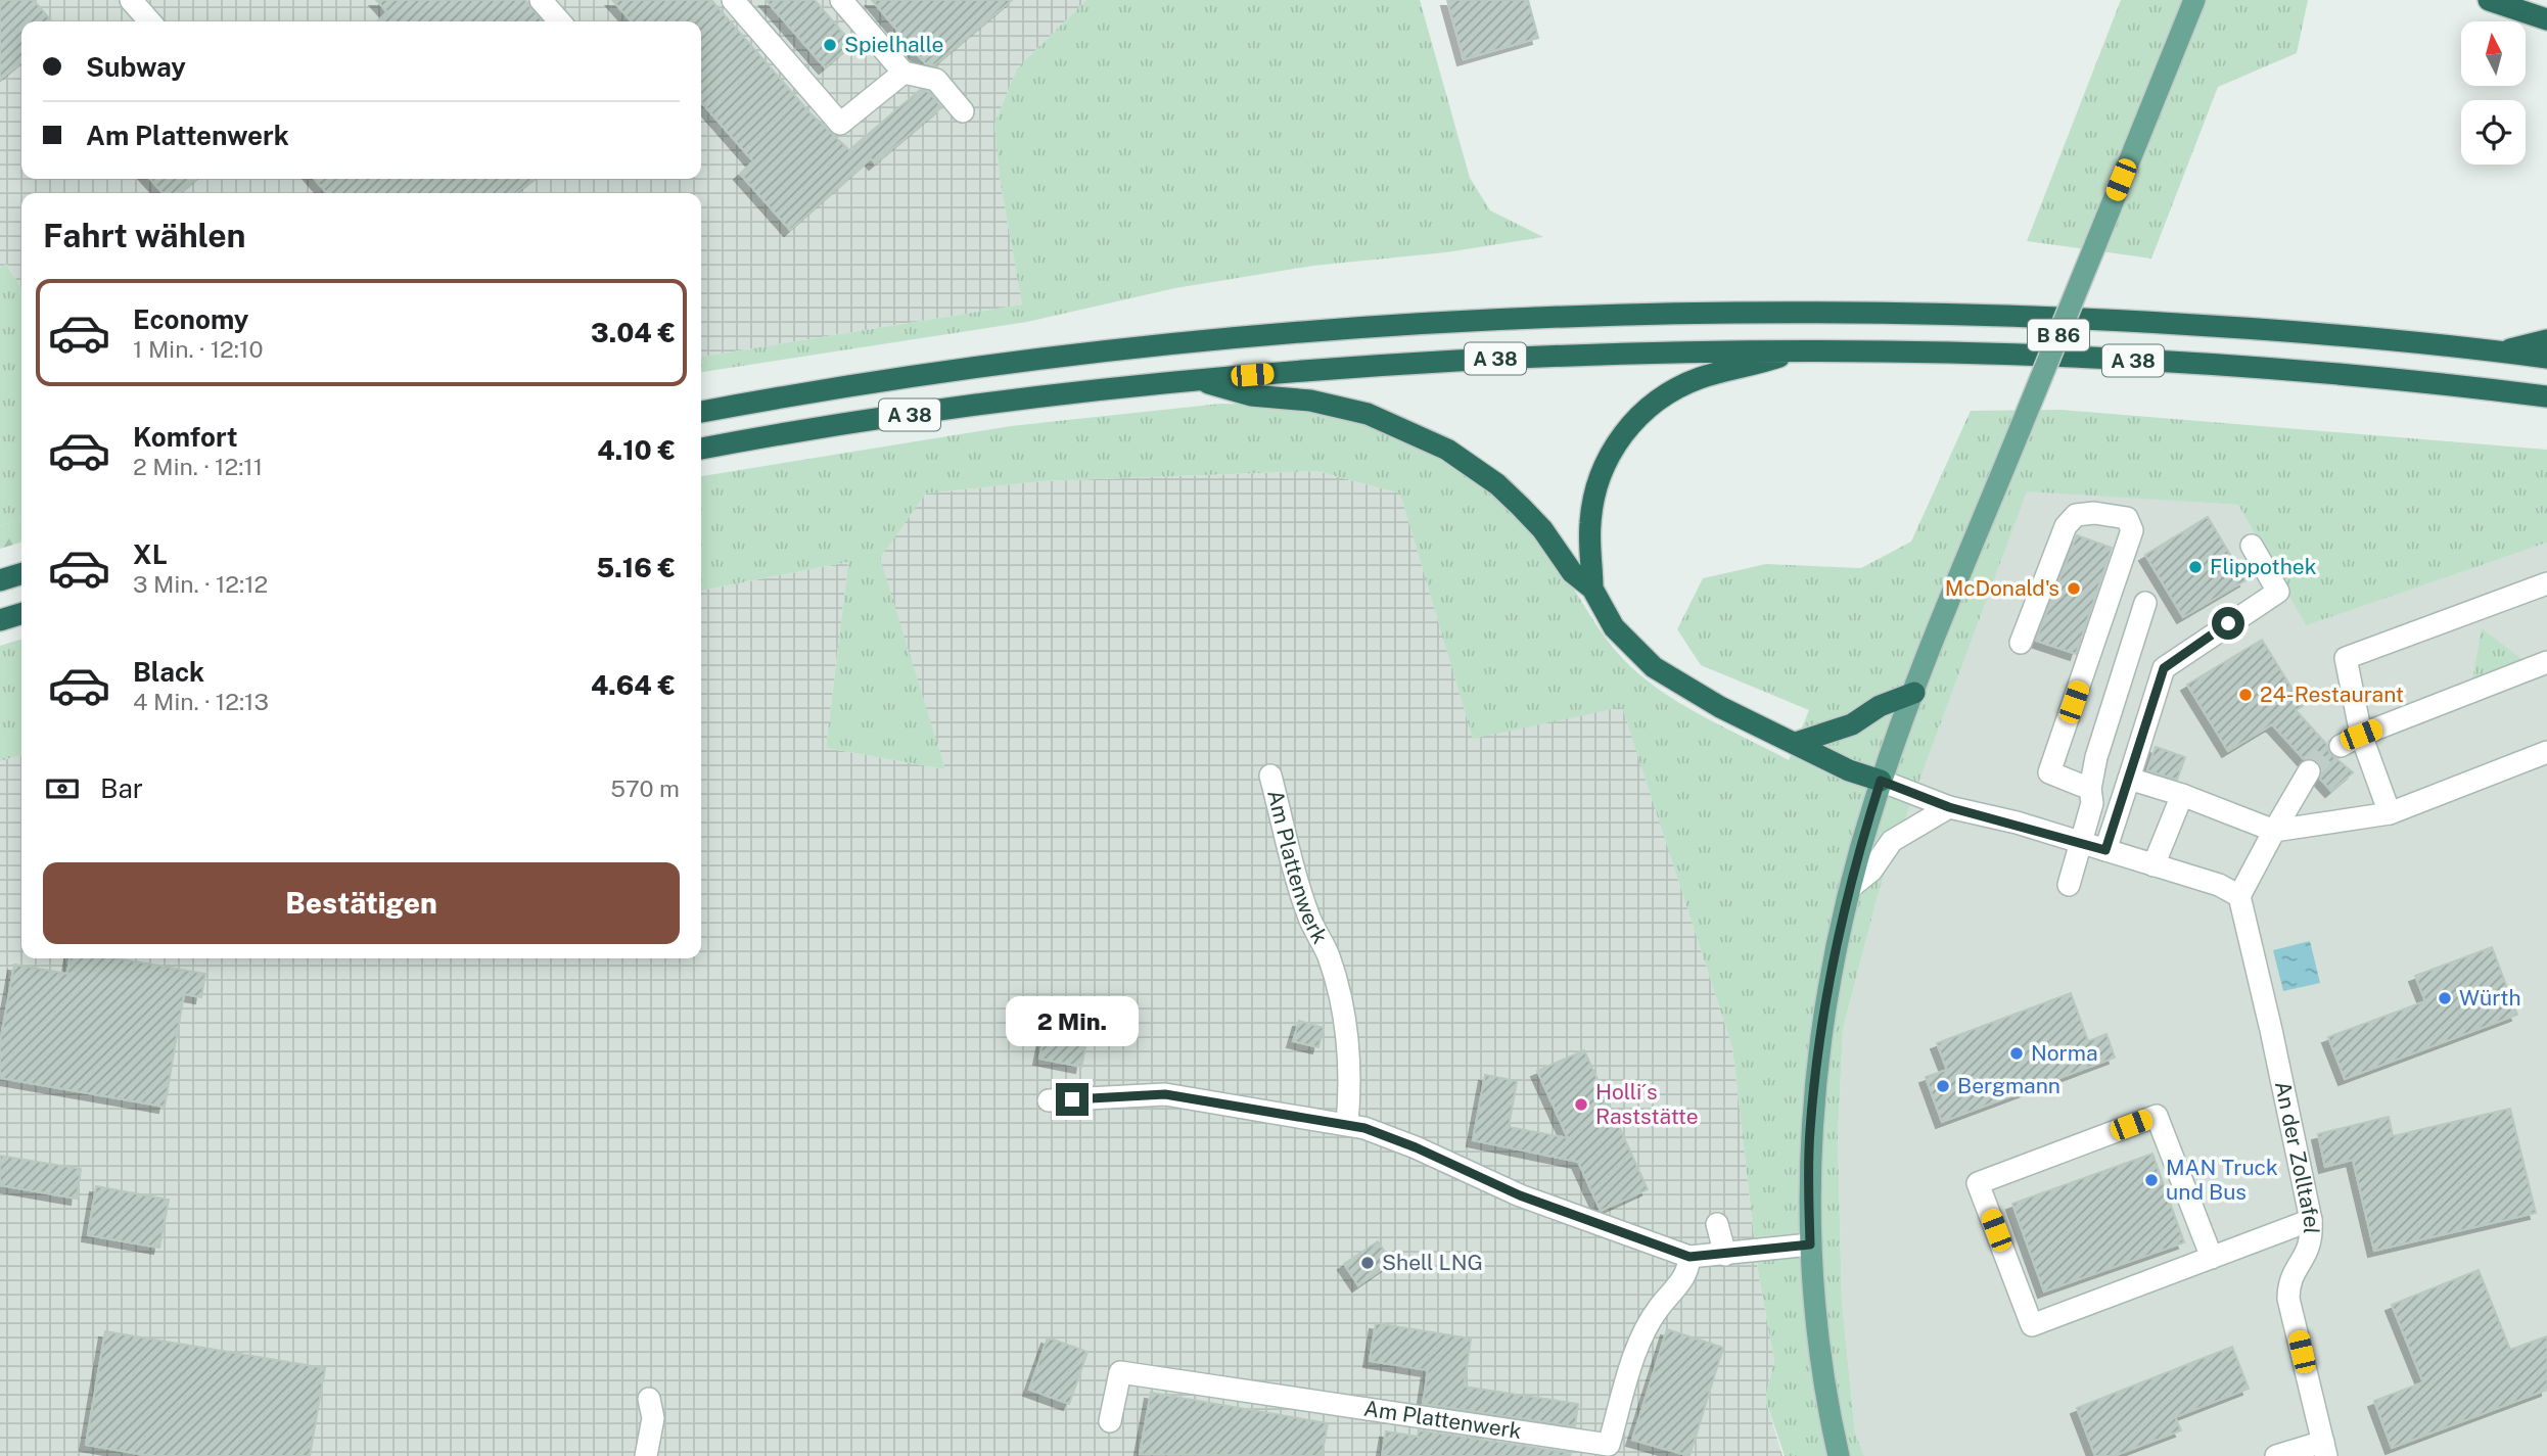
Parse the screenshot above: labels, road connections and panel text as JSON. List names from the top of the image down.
{
  "streets": {
    "highway": ["A 38"],
    "main road": ["B 86"],
    "street": ["Am Plattenwerk", "An der Zolltafel"]
  },
  "places": [
    "Spielhalle",
    "Flippothek",
    "McDonald's",
    "24-Restaurant",
    "Würth",
    "Norma",
    "Bergmann",
    "Holli´s Raststätte",
    "MAN Truck und Bus",
    "Shell LNG"
  ],
  "north": "top",
  "page": {
    "banner": ["Subway", "Am Plattenwerk"],
    "heading": "Fahrt wählen",
    "list": [
      {
        "name": "Economy",
        "note": "1 Min. · 12:10",
        "value": "3.04 €"
      },
      {
        "name": "Komfort",
        "note": "2 Min. · 12:11",
        "value": "4.10 €"
      },
      {
        "name": "XL",
        "note": "3 Min. · 12:12",
        "value": "5.16 €"
      },
      {
        "name": "Black",
        "note": "4 Min. · 12:13",
        "value": "4.64 €"
      }
    ],
    "pay": ["Bar", "570 m"],
    "buttons": "Bestätigen",
    "bubble": "2 Min."
  }
}
